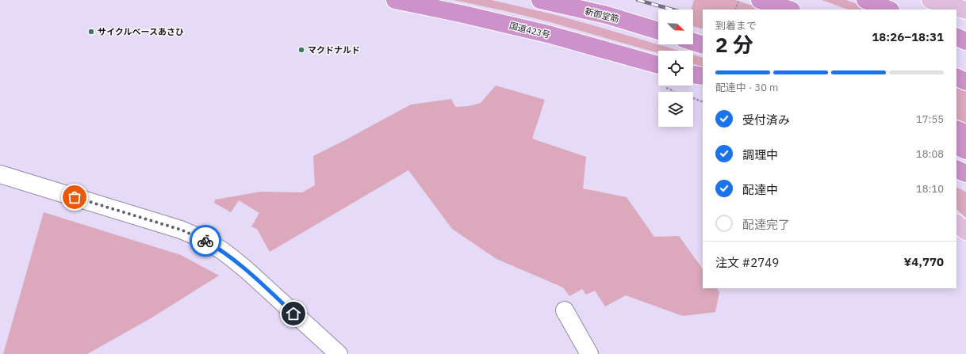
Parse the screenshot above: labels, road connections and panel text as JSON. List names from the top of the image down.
{
  "streets": {
    "highway": ["新御堂筋", "国道423号"]
  },
  "places": ["サイクルベースあさひ", "マクドナルド"],
  "north": "bottom right",
  "page": {
    "heading": ["2 分", "到着まで", "18:26–18:31"],
    "panel": ["注文 #2749", "¥4,770"],
    "bar": "配達中 · 30 m",
    "list": [
      ["受付済み", "17:55"],
      ["調理中", "18:08"],
      ["配達中", "18:10"],
      "配達完了"
    ]
  }
}
